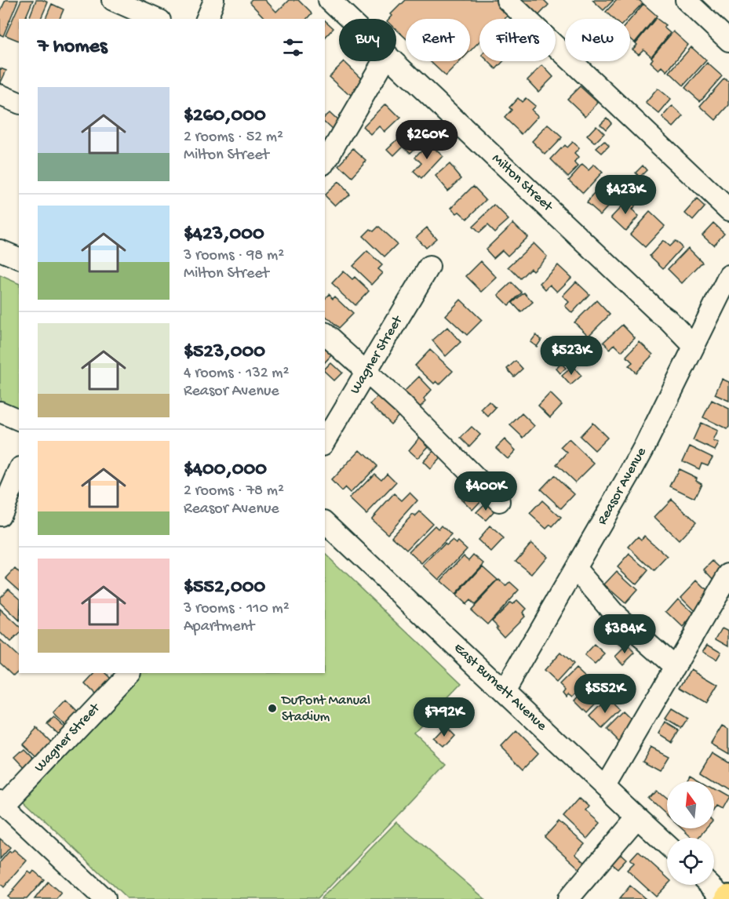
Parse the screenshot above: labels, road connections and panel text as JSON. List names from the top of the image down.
{
  "streets": {
    "street": [
      "Milton Street",
      "Wagner Street",
      "Reasor Avenue",
      "East Burnett Avenue"
    ]
  },
  "crossings": [
    ["Milton Street", "Reasor Avenue"],
    ["Reasor Avenue", "East Burnett Avenue"]
  ],
  "places": ["DuPont Manual Stadium"],
  "north": "top",
  "page": {
    "chip": [
      "Buy",
      "Rent",
      "Filters",
      "New"
    ],
    "heading": "7 homes",
    "list": [
      {
        "name": "$260,000",
        "note": "2 rooms · 52 m² · Milton Street"
      },
      {
        "name": "$423,000",
        "note": "3 rooms · 98 m² · Milton Street"
      },
      {
        "name": "$523,000",
        "note": "4 rooms · 132 m² · Reasor Avenue"
      },
      {
        "name": "$400,000",
        "note": "2 rooms · 78 m² · Reasor Avenue"
      },
      {
        "name": "$552,000",
        "note": "3 rooms · 110 m² · Apartment"
      }
    ],
    "price": [
      "$260K",
      "$423K",
      "$523K",
      "$400K",
      "$384K",
      "$552K",
      "$792K"
    ]
  }
}
